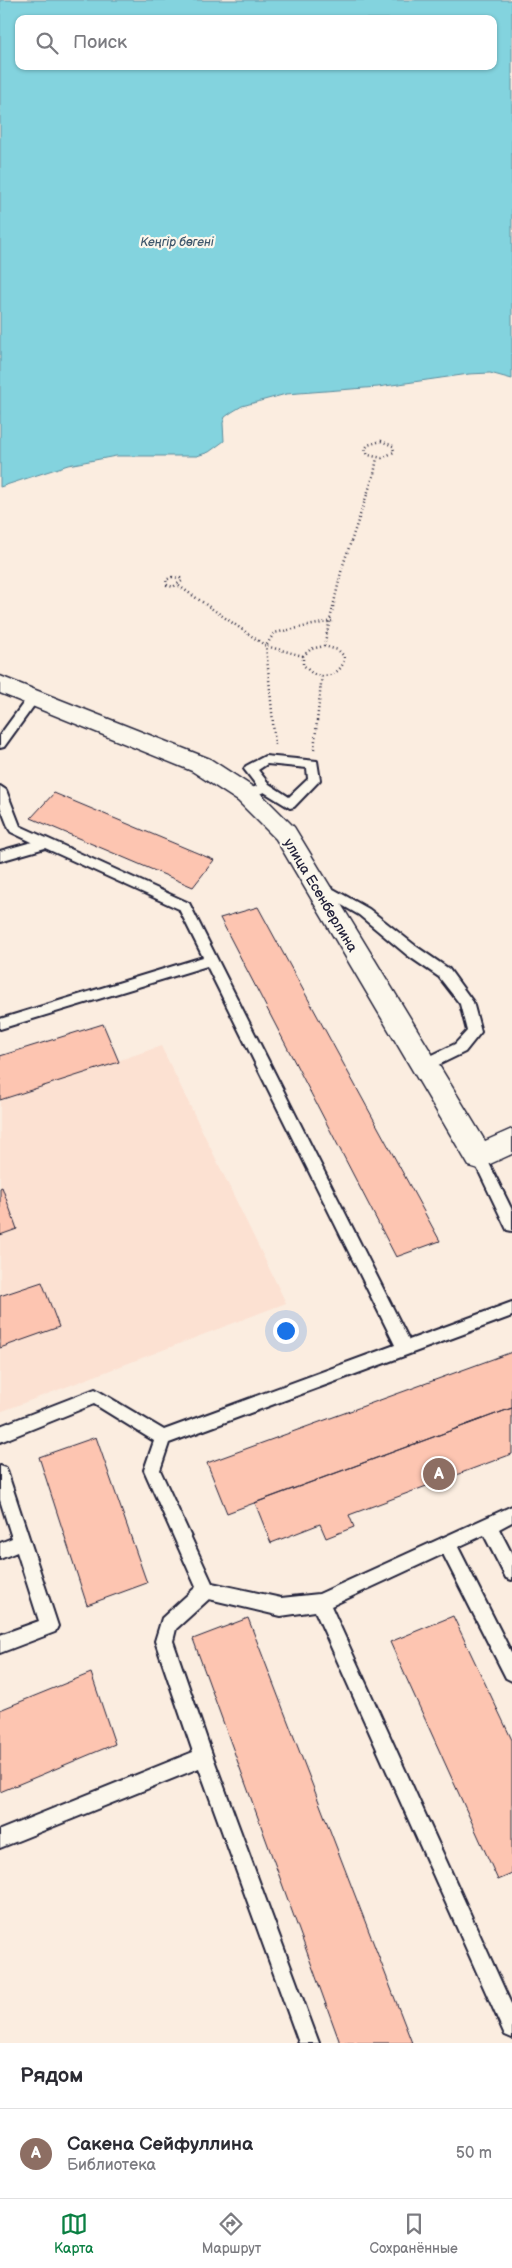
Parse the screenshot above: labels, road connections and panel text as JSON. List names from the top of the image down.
{
  "streets": {
    "street": ["улица Есенберлина"]
  },
  "water": ["Кеңгір бөгені"],
  "page": {
    "search": "Поиск",
    "pins": "A",
    "heading": "Рядом",
    "list": [
      {
        "mark": "A",
        "name": "Сакена Сейфуллина",
        "note": "Библиотека",
        "value": "50 m"
      }
    ],
    "nav": ["Карта", "Маршрут", "Сохранённые"]
  }
}
